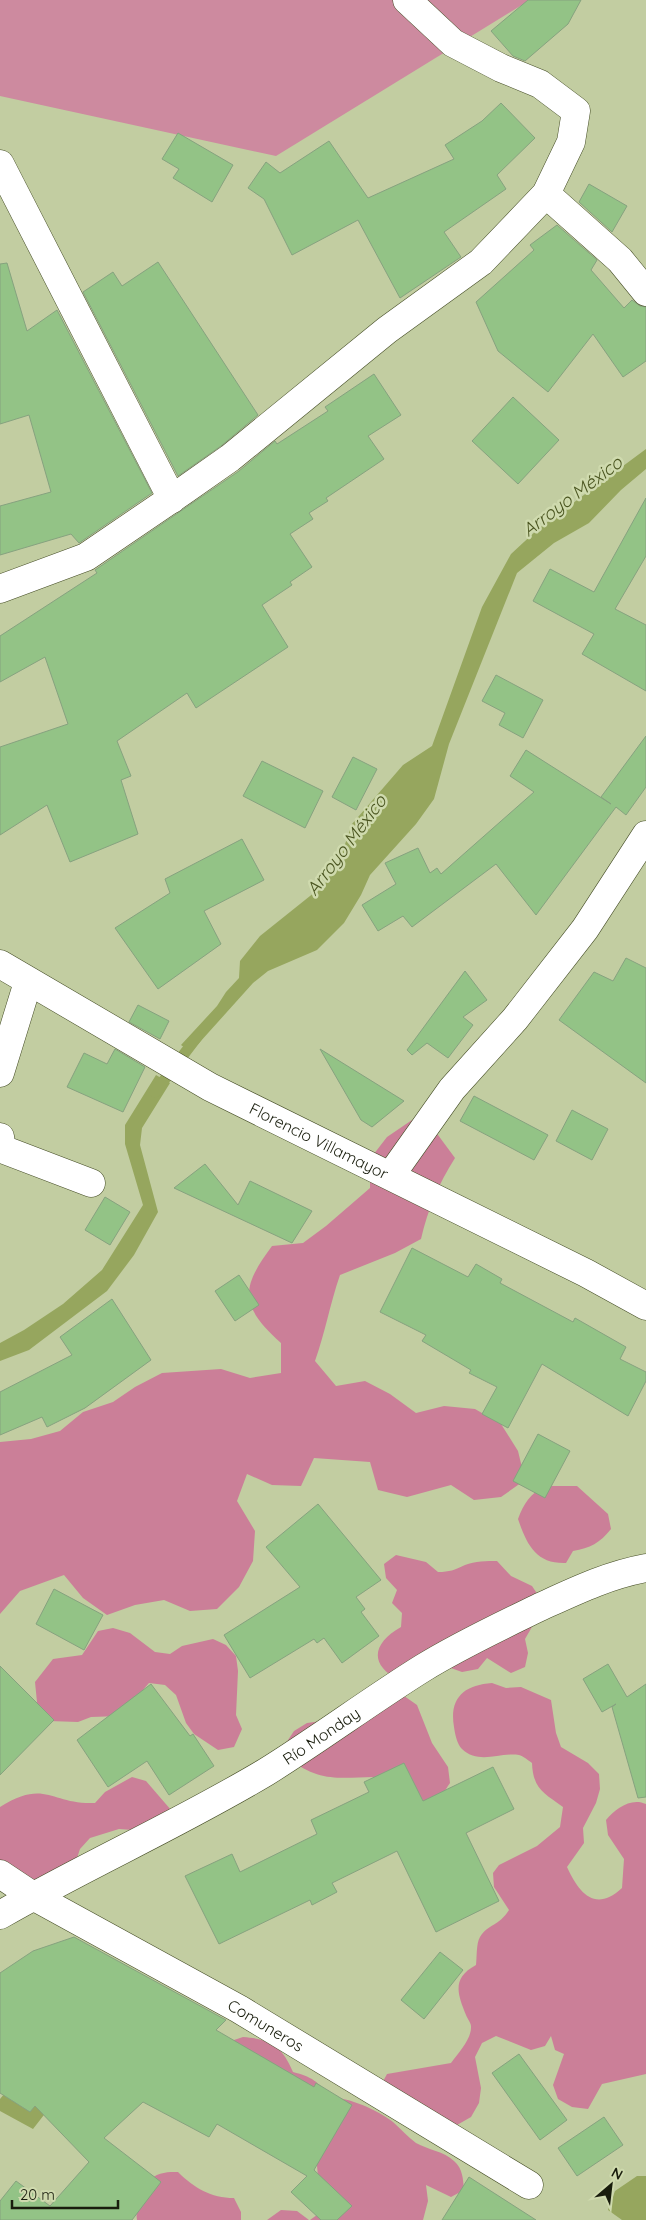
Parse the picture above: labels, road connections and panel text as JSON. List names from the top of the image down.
{
  "streets": {
    "street": ["Florencio Villamayor", "Río Monday", "Comuneros"]
  },
  "crossings": [
    ["Río Monday", "Comuneros"]
  ],
  "water": ["Arroyo México"],
  "scale_bar": "20 m",
  "north": "top right"
}
